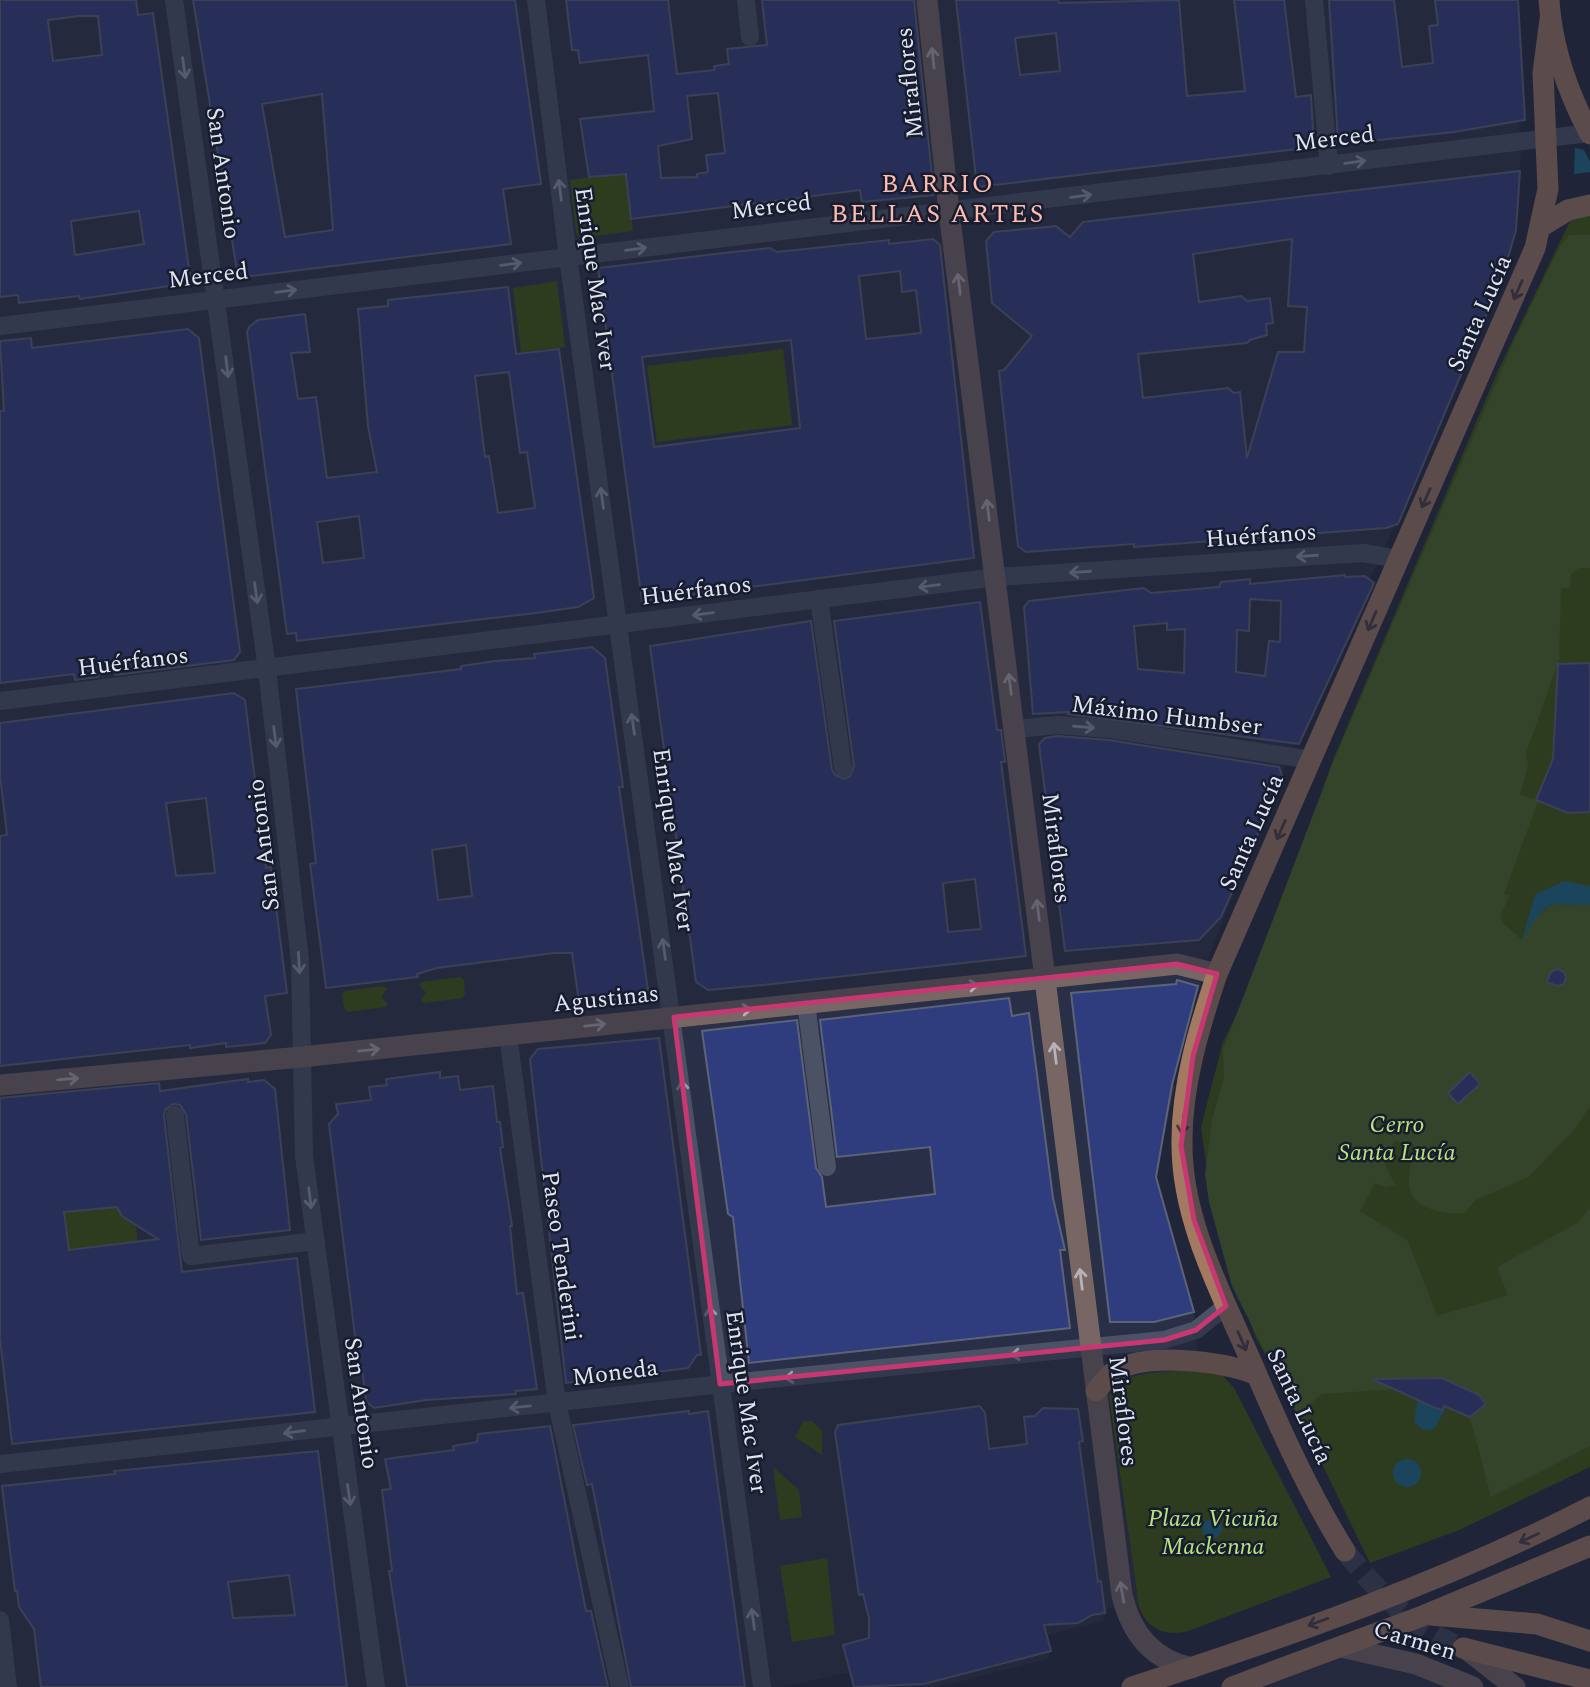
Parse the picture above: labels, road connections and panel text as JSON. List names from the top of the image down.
{
  "streets": {
    "main road": ["Santa Lucía"],
    "street": [
      "Miraflores",
      "Merced",
      "San Antonio",
      "Enrique Mac Iver",
      "Huérfanos",
      "Máximo Humbser",
      "Agustinas",
      "Paseo Tenderini",
      "Moneda",
      "Carmen"
    ]
  },
  "crossings": [
    ["Miraflores", "Merced"],
    ["Miraflores", "Huérfanos"],
    ["Miraflores", "Máximo Humbser"],
    ["Miraflores", "Agustinas"],
    ["Miraflores", "Moneda"],
    ["Merced", "San Antonio"],
    ["Merced", "Enrique Mac Iver"],
    ["Merced", "Santa Lucía"],
    ["San Antonio", "Huérfanos"],
    ["San Antonio", "Agustinas"],
    ["San Antonio", "Moneda"],
    ["Enrique Mac Iver", "Huérfanos"],
    ["Enrique Mac Iver", "Agustinas"],
    ["Enrique Mac Iver", "Moneda"],
    ["Santa Lucía", "Huérfanos"],
    ["Santa Lucía", "Máximo Humbser"],
    ["Santa Lucía", "Agustinas"],
    ["Santa Lucía", "Moneda"],
    ["Agustinas", "Paseo Tenderini"],
    ["Paseo Tenderini", "Moneda"]
  ],
  "one_way": [
    "Miraflores",
    "Merced",
    "San Antonio",
    "Enrique Mac Iver",
    "Santa Lucía",
    "Huérfanos",
    "Máximo Humbser",
    "Agustinas",
    "Moneda"
  ],
  "districts": ["BARRIO BELLAS ARTES"],
  "parks": ["Cerro Santa Lucía", "Plaza Vicuña Mackenna"]
}
